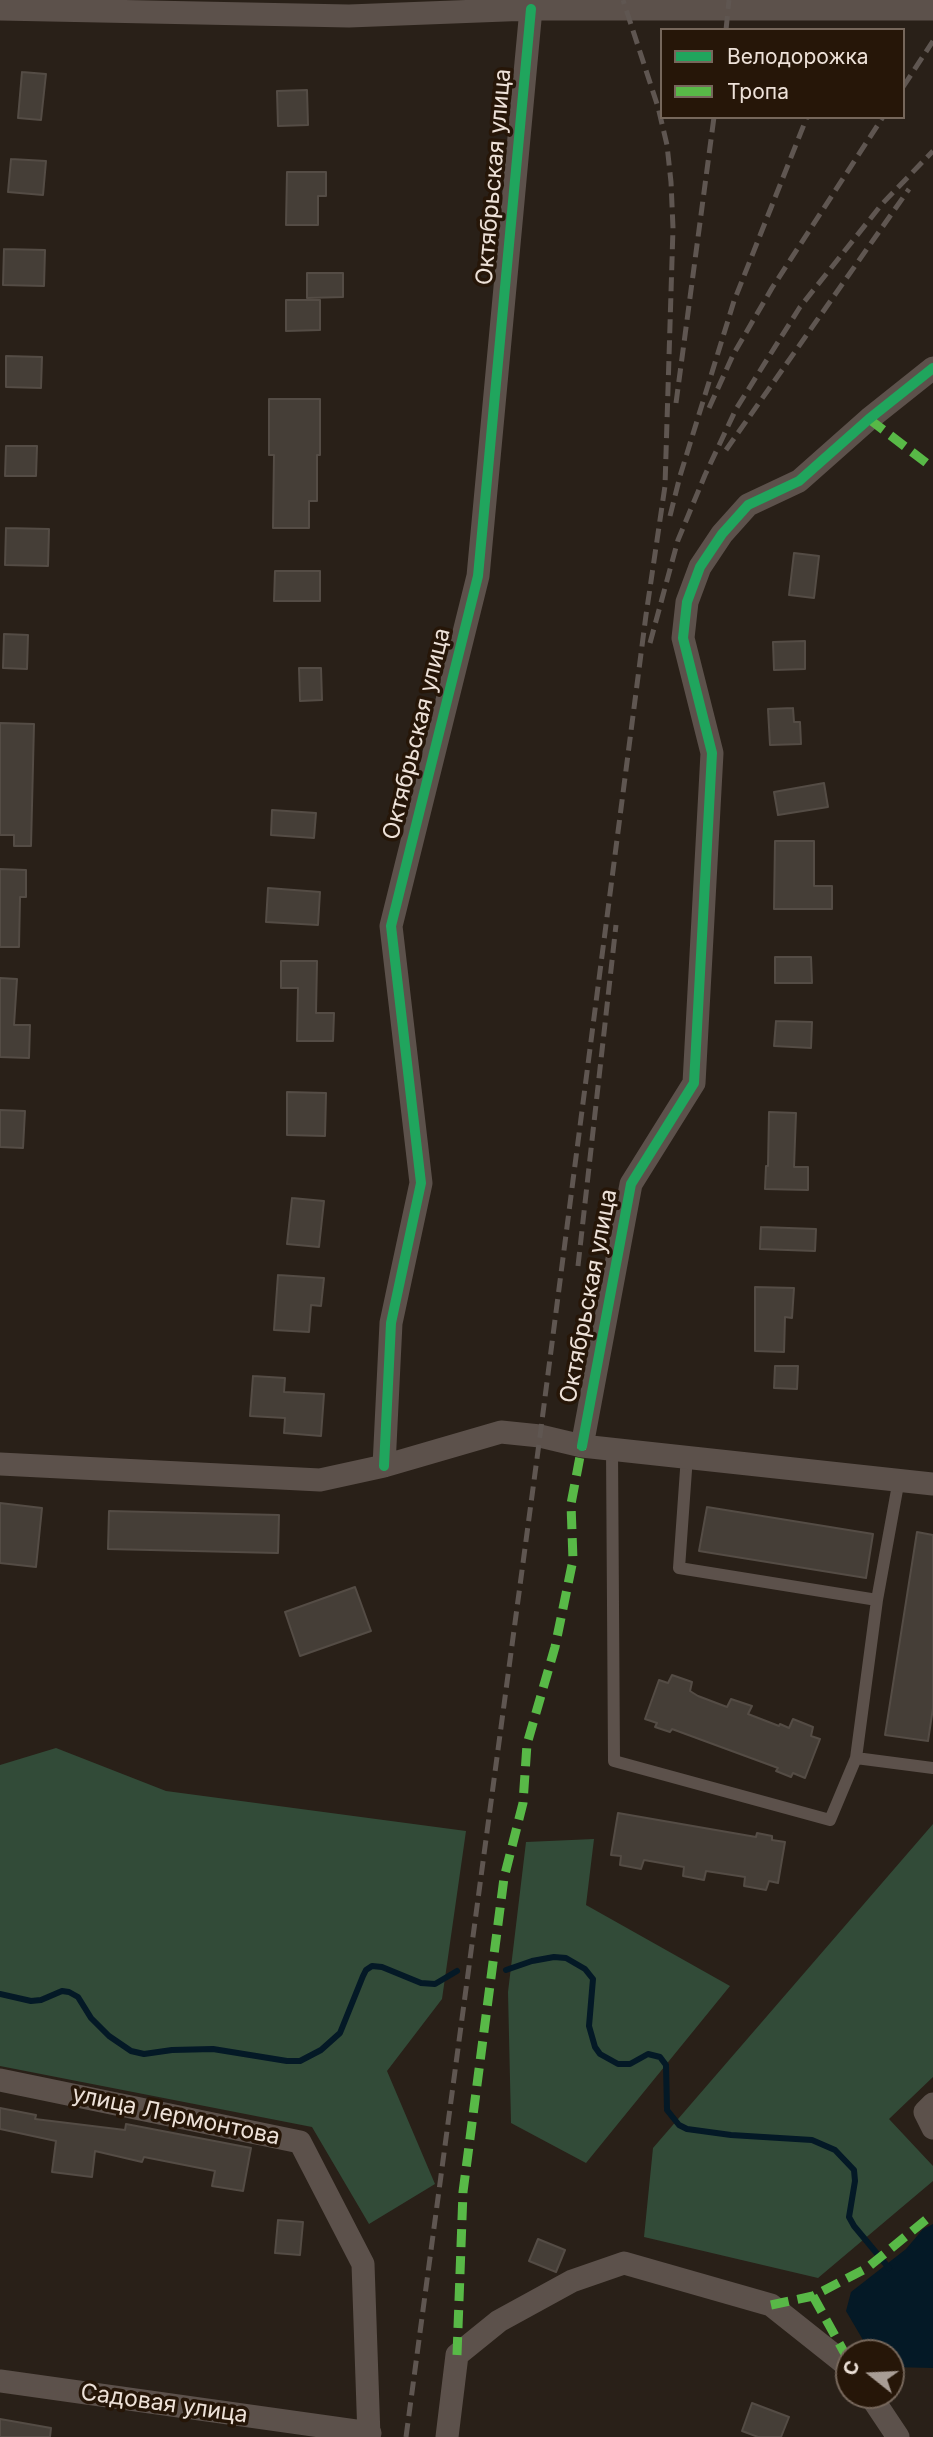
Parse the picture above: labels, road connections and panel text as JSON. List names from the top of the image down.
{
  "streets": {
    "street": ["Октябрьская улица", "улица Лермонтова", "Садовая улица"]
  },
  "crossings": [
    ["улица Лермонтова", "Садовая улица"]
  ],
  "legend": ["Велодорожка", "Тропа"],
  "north": "left"
}
